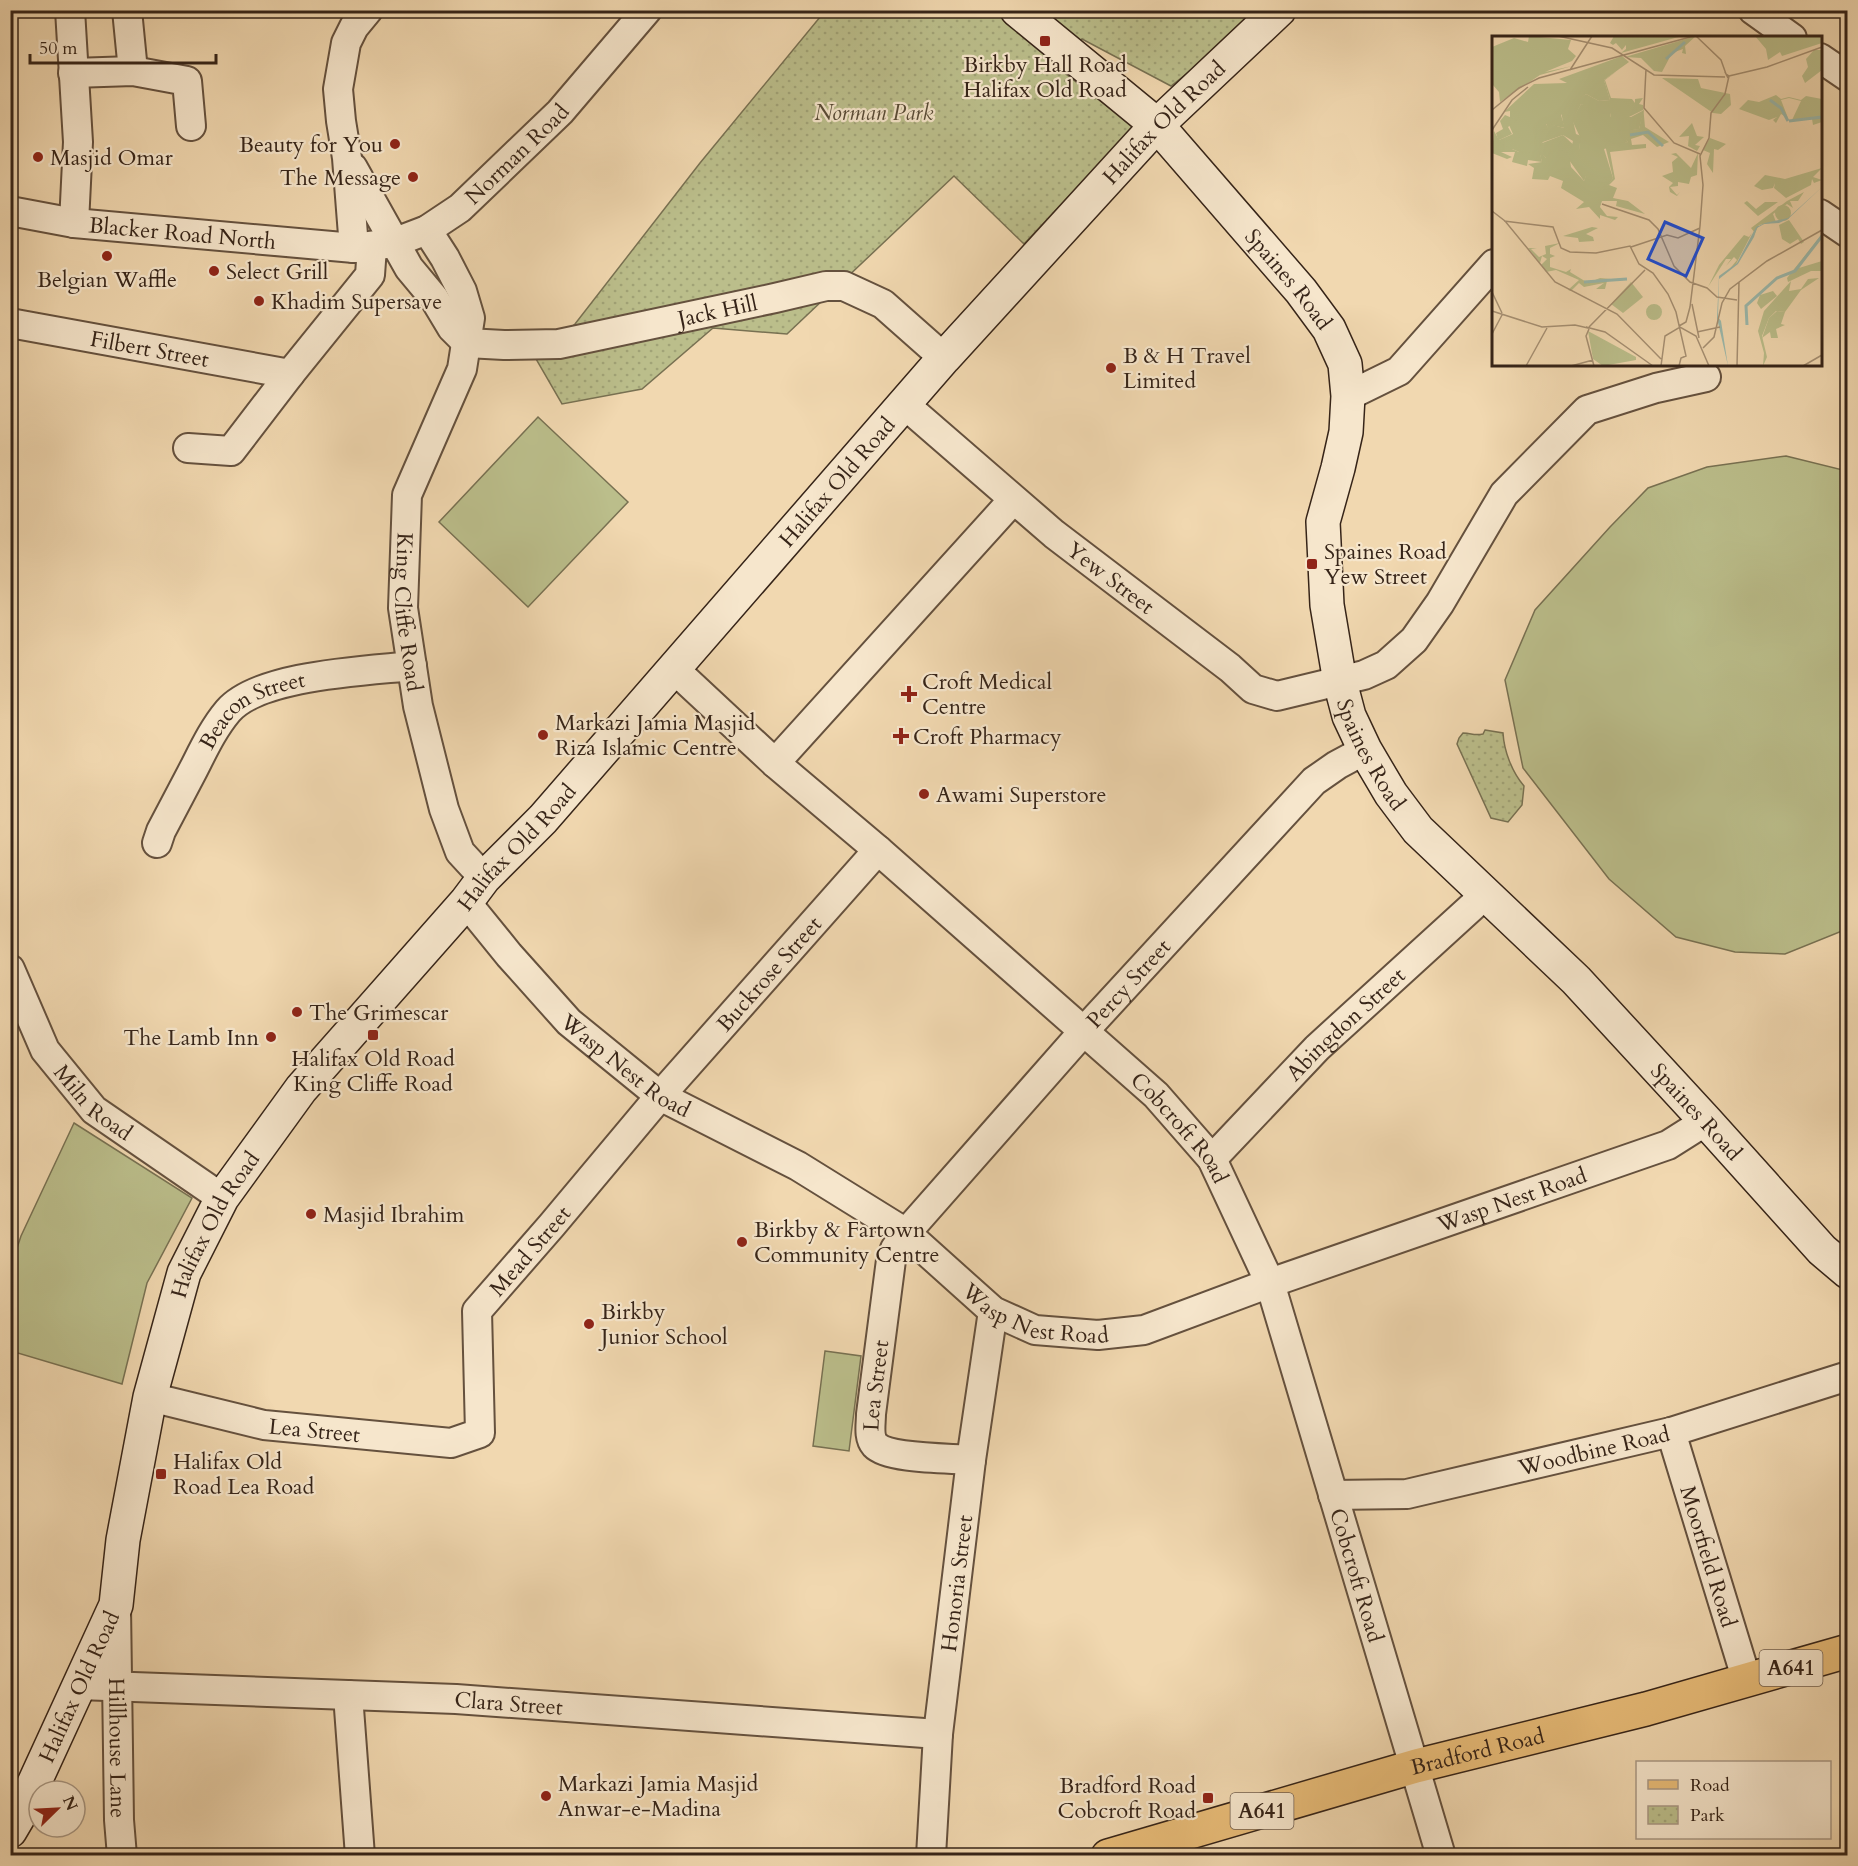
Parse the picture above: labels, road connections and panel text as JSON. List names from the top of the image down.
{
  "streets": {
    "main road": ["A641", "Bradford Road"],
    "street": [
      "Halifax Old Road",
      "Norman Road",
      "Blacker Road North",
      "Spaines Road",
      "Jack Hill",
      "Filbert Street",
      "Yew Street",
      "King Cliffe Road",
      "Beacon Street",
      "Buckrose Street",
      "Percy Street",
      "Abingdon Street",
      "Wasp Nest Road",
      "Miln Road",
      "Cobcroft Road",
      "Mead Street",
      "Lea Street",
      "Woodbine Road",
      "Moorfield Road",
      "Honoria Street",
      "Clara Street",
      "Hillhouse Lane"
    ]
  },
  "crossings": [
    ["Halifax Old Road", "Spaines Road"],
    ["Halifax Old Road", "Jack Hill"],
    ["Halifax Old Road", "Yew Street"],
    ["Halifax Old Road", "King Cliffe Road"],
    ["Halifax Old Road", "Wasp Nest Road"],
    ["Halifax Old Road", "Miln Road"],
    ["Halifax Old Road", "Cobcroft Road"],
    ["Halifax Old Road", "Lea Street"],
    ["Halifax Old Road", "Clara Street"],
    ["Halifax Old Road", "Hillhouse Lane"],
    ["Norman Road", "Blacker Road North"],
    ["Norman Road", "King Cliffe Road"],
    ["Spaines Road", "Yew Street"],
    ["Spaines Road", "Percy Street"],
    ["Spaines Road", "Abingdon Street"],
    ["Spaines Road", "Wasp Nest Road"],
    ["Jack Hill", "King Cliffe Road"],
    ["King Cliffe Road", "Beacon Street"],
    ["King Cliffe Road", "Wasp Nest Road"],
    ["Buckrose Street", "Wasp Nest Road"],
    ["Buckrose Street", "Cobcroft Road"],
    ["Buckrose Street", "Mead Street"],
    ["Percy Street", "Wasp Nest Road"],
    ["Percy Street", "Cobcroft Road"],
    ["Percy Street", "Lea Street"],
    ["Abingdon Street", "Cobcroft Road"],
    ["Wasp Nest Road", "Cobcroft Road"],
    ["Wasp Nest Road", "Mead Street"],
    ["Wasp Nest Road", "Lea Street"],
    ["Wasp Nest Road", "Honoria Street"],
    ["Cobcroft Road", "Woodbine Road"],
    ["Cobcroft Road", "Bradford Road"],
    ["Mead Street", "Lea Street"],
    ["Lea Street", "Honoria Street"],
    ["Woodbine Road", "Moorfield Road"],
    ["Moorfield Road", "Bradford Road"],
    ["Honoria Street", "Clara Street"],
    ["Clara Street", "Hillhouse Lane"]
  ],
  "parks": ["Norman Park"],
  "places": {
    "transit": [
      "Birkby Hall Road Halifax Old Road",
      "Spaines Road Yew Street",
      "Halifax Old Road King Cliffe Road",
      "Halifax Old Road Lea Road",
      "Bradford Road Cobcroft Road"
    ],
    "other": [
      "Beauty for You",
      "Masjid Omar",
      "The Message",
      "Belgian Waffle",
      "Select Grill",
      "Khadim Supersave",
      "B & H Travel Limited",
      "Markazi Jamia Masjid Riza Islamic Centre",
      "Awami Superstore",
      "The Grimescar",
      "The Lamb Inn",
      "Masjid Ibrahim",
      "Birkby & Fartown Community Centre",
      "Birkby Junior School",
      "Markazi Jamia Masjid Anwar-e-Madina"
    ],
    "health": ["Croft Medical Centre", "Croft Pharmacy"]
  },
  "legend": ["Road", "Park"],
  "scale_bar": "50 m",
  "north": "top right"
}
